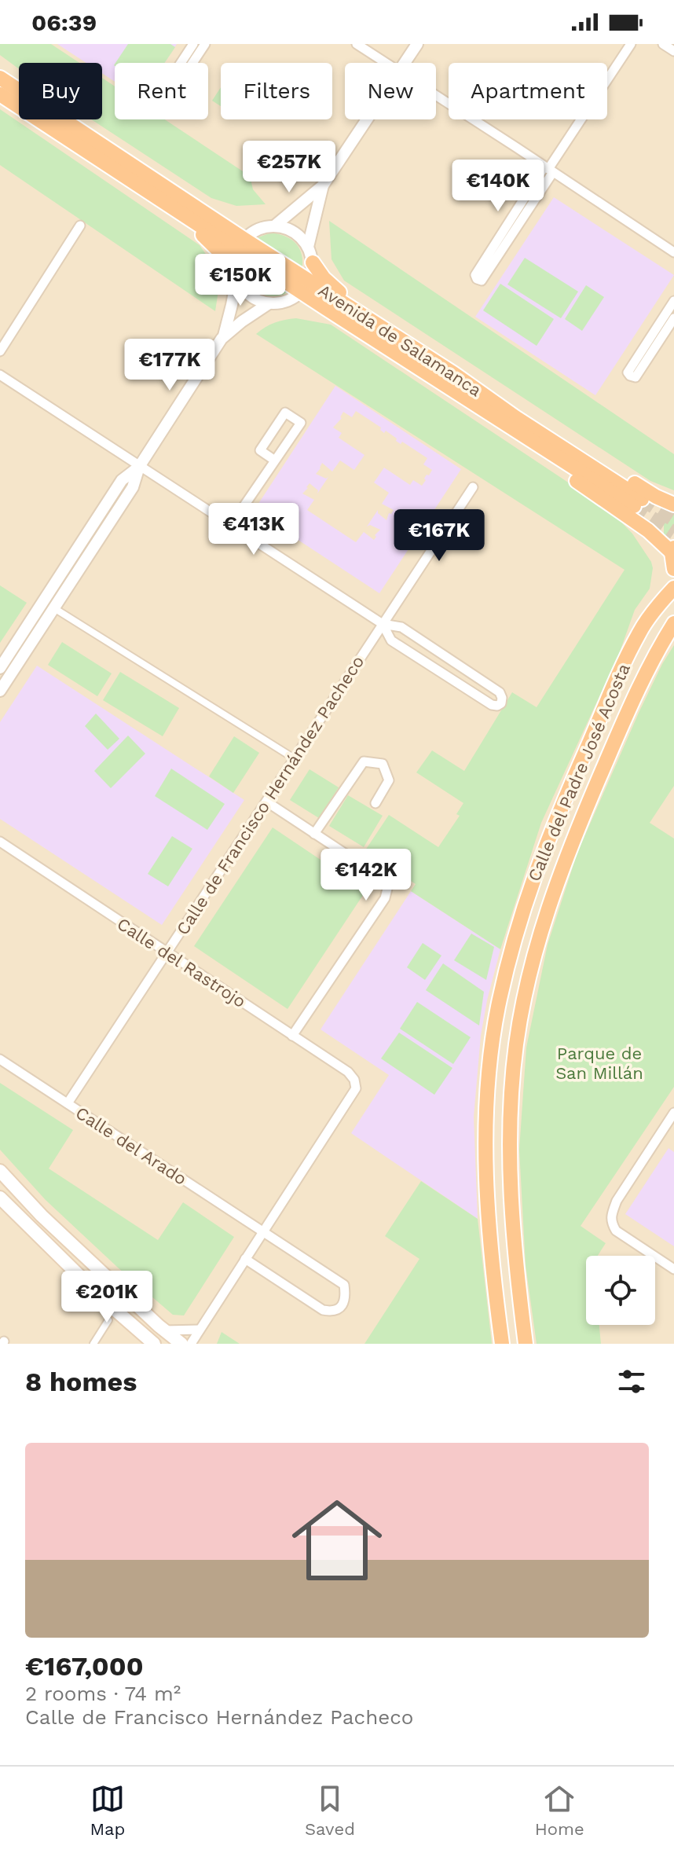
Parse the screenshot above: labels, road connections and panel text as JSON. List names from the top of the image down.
{
  "streets": {
    "highway": ["Avenida de Salamanca", "Calle del Padre José Acosta"],
    "street": ["Calle de Francisco Hernández Pacheco", "Calle del Rastrojo", "Calle del Arado"]
  },
  "crossings": [
    ["Calle de Francisco Hernández Pacheco", "Calle del Rastrojo"],
    ["Calle de Francisco Hernández Pacheco", "Calle del Arado"],
    ["Calle del Rastrojo", "Calle del Arado"]
  ],
  "parks": ["Parque de San Millán"],
  "page": {
    "status": "06:39",
    "chip": [
      "Buy",
      "Rent",
      "Filters",
      "New",
      "Apartment"
    ],
    "price": [
      "€257K",
      "€140K",
      "€150K",
      "€177K",
      "€413K",
      "€167K",
      "€142K",
      "€201K"
    ],
    "heading": "8 homes",
    "list": [
      {
        "name": "€167,000",
        "note": "2 rooms · 74 m² · Calle de Francisco Hernández Pacheco"
      }
    ],
    "tabs": ["Map", "Saved", "Home"]
  }
}
